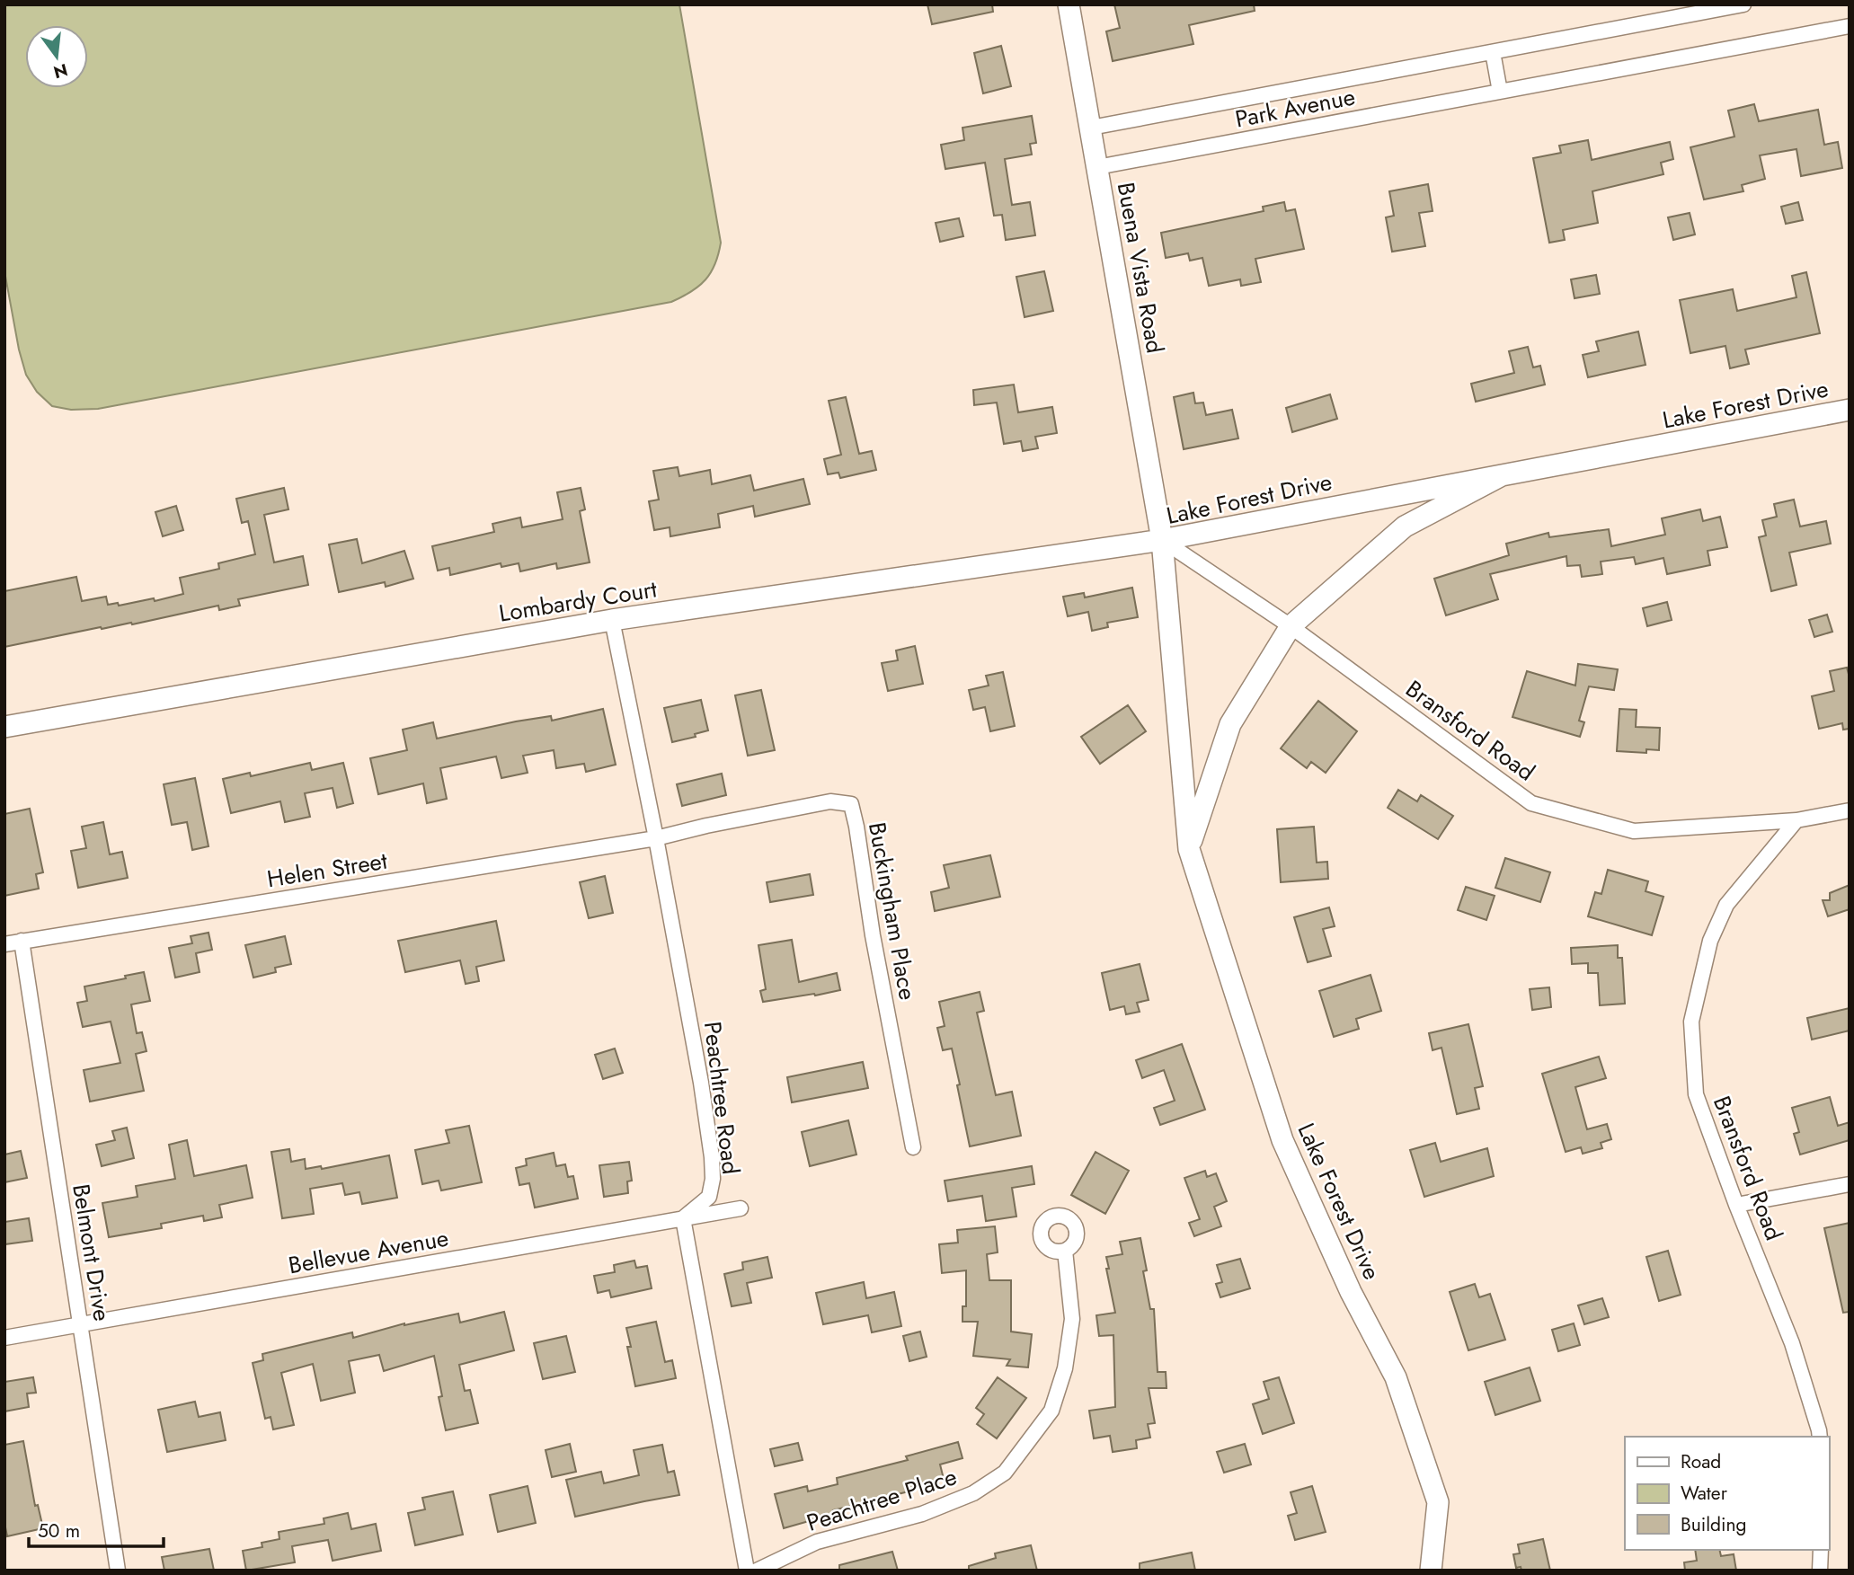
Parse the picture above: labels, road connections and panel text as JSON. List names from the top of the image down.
{
  "streets": {
    "street": [
      "Park Avenue",
      "Buena Vista Road",
      "Lake Forest Drive",
      "Lombardy Court",
      "Bransford Road",
      "Helen Street",
      "Buckingham Place",
      "Peachtree Road",
      "Bellevue Avenue",
      "Belmont Drive",
      "Peachtree Place"
    ]
  },
  "crossings": [
    ["Park Avenue", "Buena Vista Road"],
    ["Buena Vista Road", "Lake Forest Drive"],
    ["Buena Vista Road", "Lombardy Court"],
    ["Buena Vista Road", "Bransford Road"],
    ["Lake Forest Drive", "Lombardy Court"],
    ["Lake Forest Drive", "Bransford Road"],
    ["Lombardy Court", "Bransford Road"],
    ["Lombardy Court", "Peachtree Road"],
    ["Helen Street", "Buckingham Place"],
    ["Helen Street", "Peachtree Road"],
    ["Helen Street", "Belmont Drive"],
    ["Buckingham Place", "Peachtree Road"],
    ["Peachtree Road", "Bellevue Avenue"],
    ["Bellevue Avenue", "Belmont Drive"]
  ],
  "legend": ["Road", "Water", "Building"],
  "scale_bar": "50 m",
  "north": "bottom"
}
